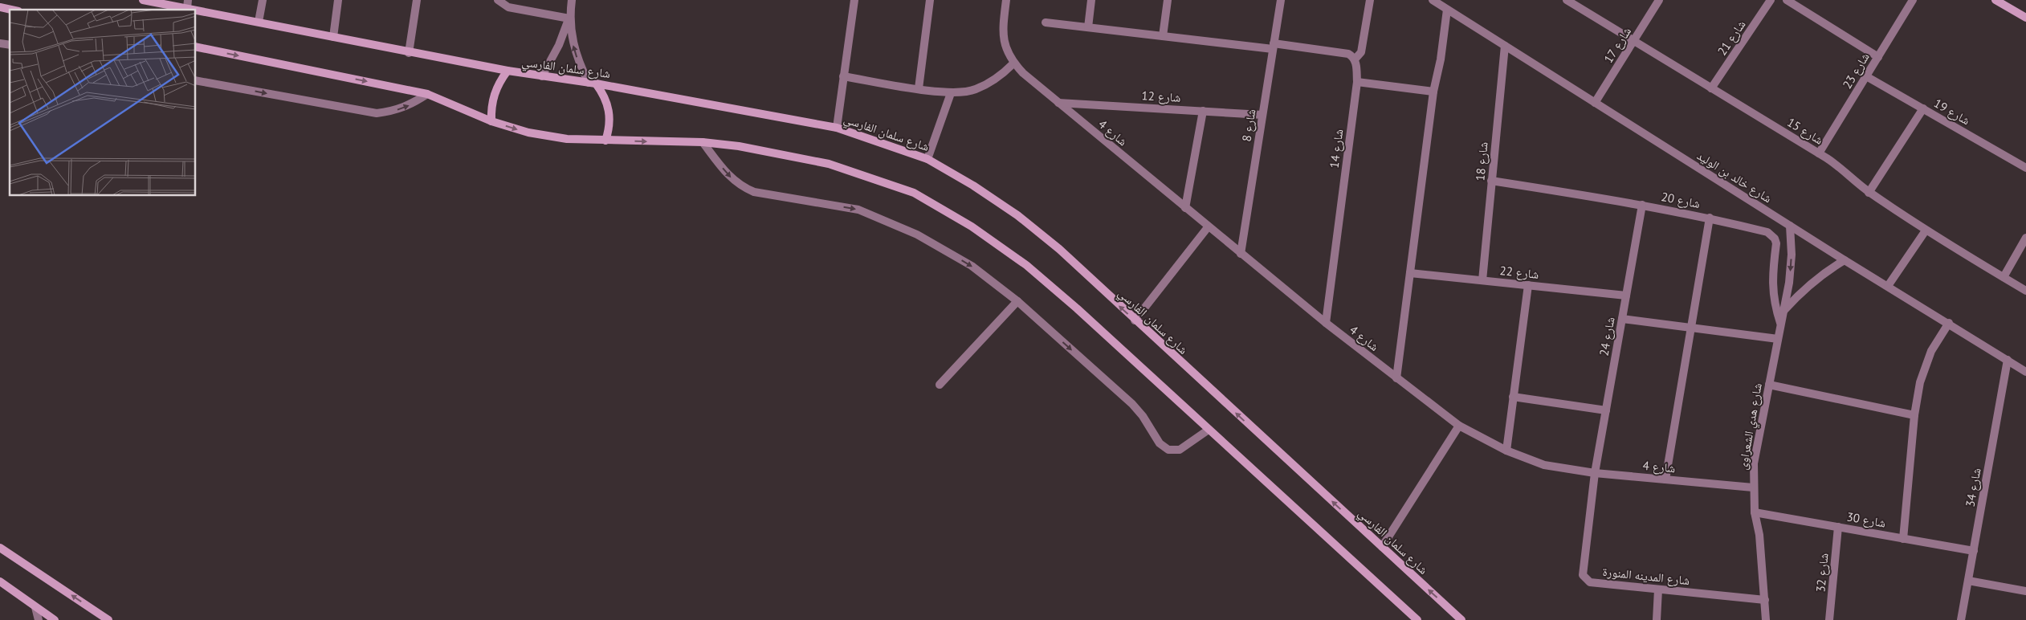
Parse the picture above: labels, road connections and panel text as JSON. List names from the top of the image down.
{
  "streets": {
    "street": [
      "شارع 21",
      "شارع 17",
      "شارع سلمان الفارسي",
      "شارع 23",
      "شارع 12",
      "شارع 19",
      "شارع 8",
      "شارع 15",
      "شارع 4",
      "شارع 14",
      "شارع 18",
      "شارع خالد بن الوليد",
      "شارع 20",
      "شارع 22",
      "شارع 24",
      "شارع هدي الشعراوى",
      "شارع 34",
      "شارع 30",
      "شارع 32",
      "شارع المدينه المنورة"
    ]
  },
  "crossings": [
    ["شارع 21", "شارع 15"],
    ["شارع 17", "شارع 15"],
    ["شارع 17", "شارع خالد بن الوليد"],
    ["شارع 23", "شارع 19"],
    ["شارع 23", "شارع 15"],
    ["شارع 12", "شارع 8"],
    ["شارع 12", "شارع 4"],
    ["شارع 8", "شارع 4"],
    ["شارع 4", "شارع 14"],
    ["شارع 4", "شارع 24"],
    ["شارع 4", "شارع هدي الشعراوى"],
    ["شارع 4", "شارع المدينه المنورة"],
    ["شارع 18", "شارع خالد بن الوليد"],
    ["شارع 18", "شارع 20"],
    ["شارع 18", "شارع 22"],
    ["شارع خالد بن الوليد", "شارع هدي الشعراوى"],
    ["شارع خالد بن الوليد", "شارع 34"],
    ["شارع 20", "شارع 24"],
    ["شارع 20", "شارع هدي الشعراوى"],
    ["شارع 22", "شارع 24"],
    ["شارع 24", "شارع المدينه المنورة"],
    ["شارع هدي الشعراوى", "شارع 30"],
    ["شارع هدي الشعراوى", "شارع المدينه المنورة"],
    ["شارع 34", "شارع 30"],
    ["شارع 30", "شارع 32"]
  ]
}
